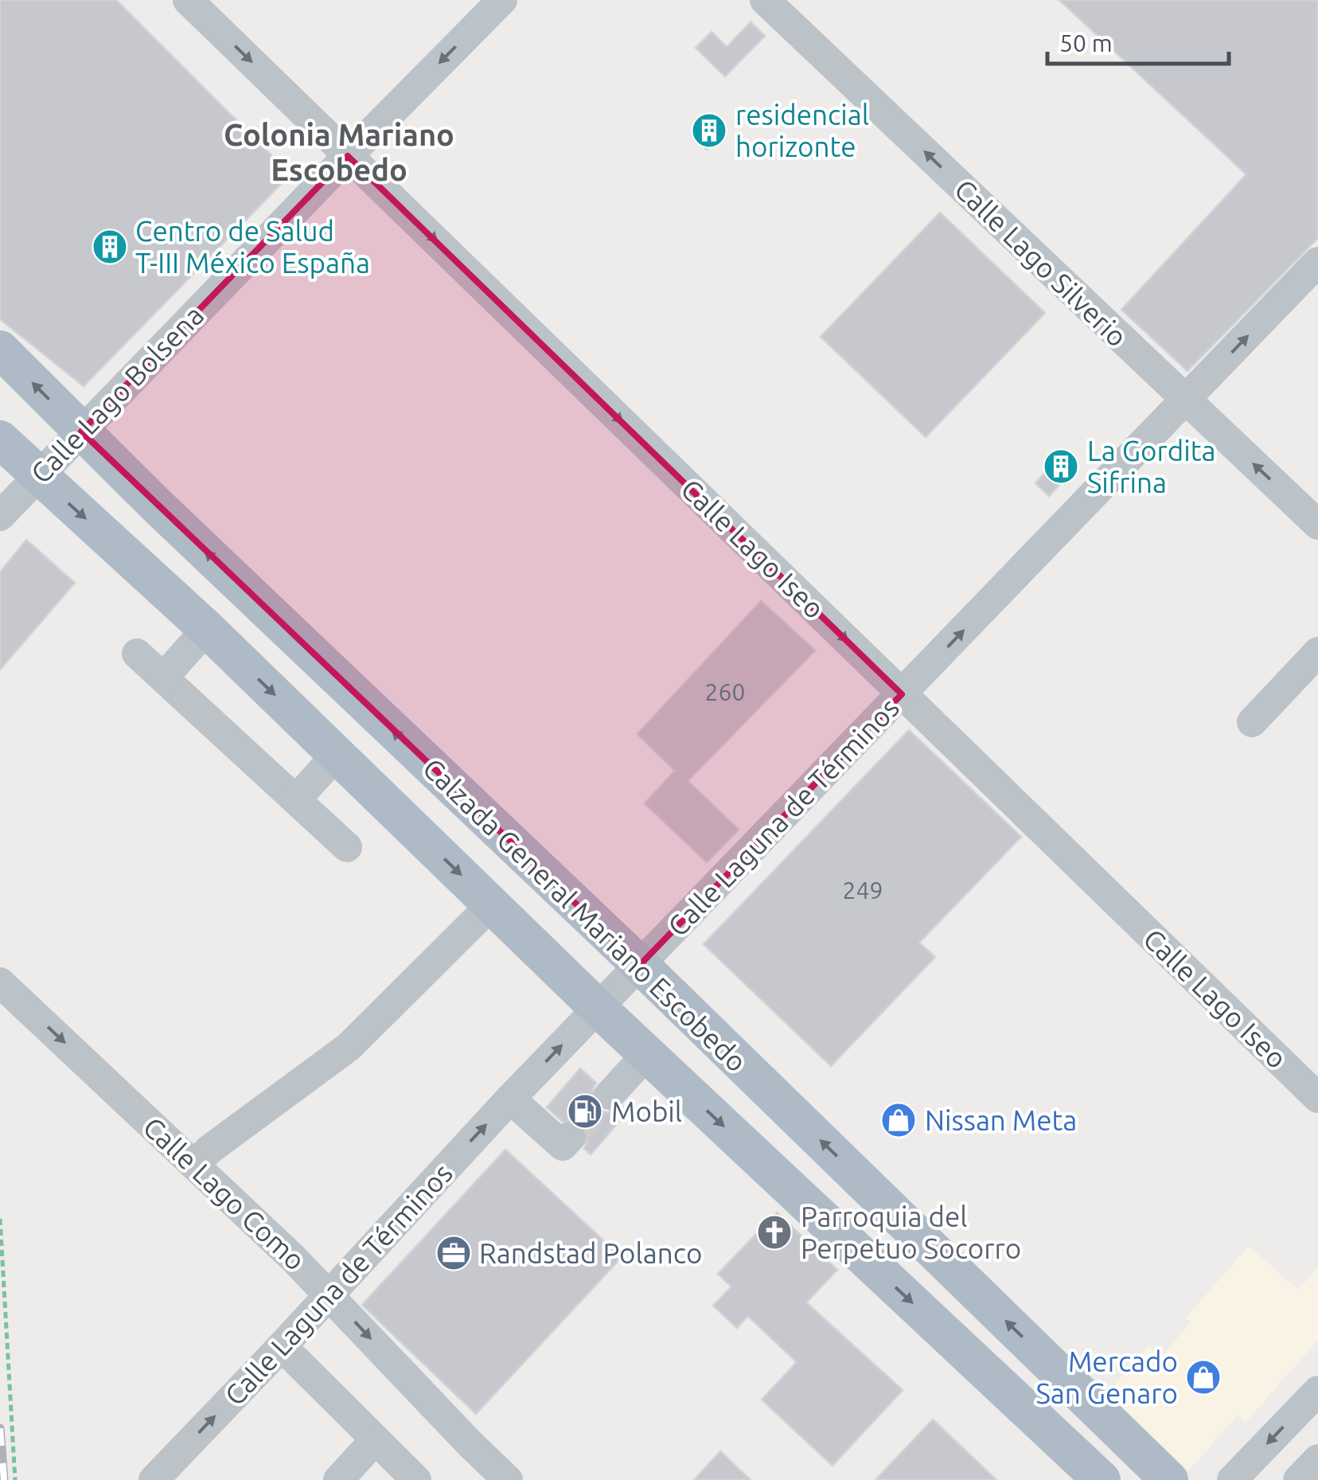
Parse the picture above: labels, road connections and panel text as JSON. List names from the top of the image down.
{
  "streets": {
    "main road": ["Calzada General Mariano Escobedo"],
    "street": [
      "Calle Lago Silverio",
      "Calle Lago Bolsena",
      "Calle Lago Iseo",
      "Calle Laguna de Términos",
      "Calle Lago Como"
    ]
  },
  "crossings": [
    ["Calle Lago Silverio", "Calle Laguna de Términos"],
    ["Calle Lago Bolsena", "Calle Lago Iseo"],
    ["Calle Lago Bolsena", "Calzada General Mariano Escobedo"],
    ["Calle Lago Iseo", "Calle Laguna de Términos"],
    ["Calle Laguna de Términos", "Calzada General Mariano Escobedo"],
    ["Calle Laguna de Términos", "Calle Lago Como"]
  ],
  "one_way": ["Calle Lago Silverio", "Calle Lago Iseo"],
  "districts": ["Colonia Mariano Escobedo"],
  "places": {
    "building": ["residencial horizonte", "Centro de Salud T-III México España", "La Gordita Sifrina"],
    "fuel station": ["Mobil"],
    "shop": ["Nissan Meta", "Mercado San Genaro"],
    "church": ["Parroquia del Perpetuo Socorro"],
    "office": ["Randstad Polanco"]
  },
  "house_numbers": ["260", "249"],
  "scale_bar": "50 m"
}
